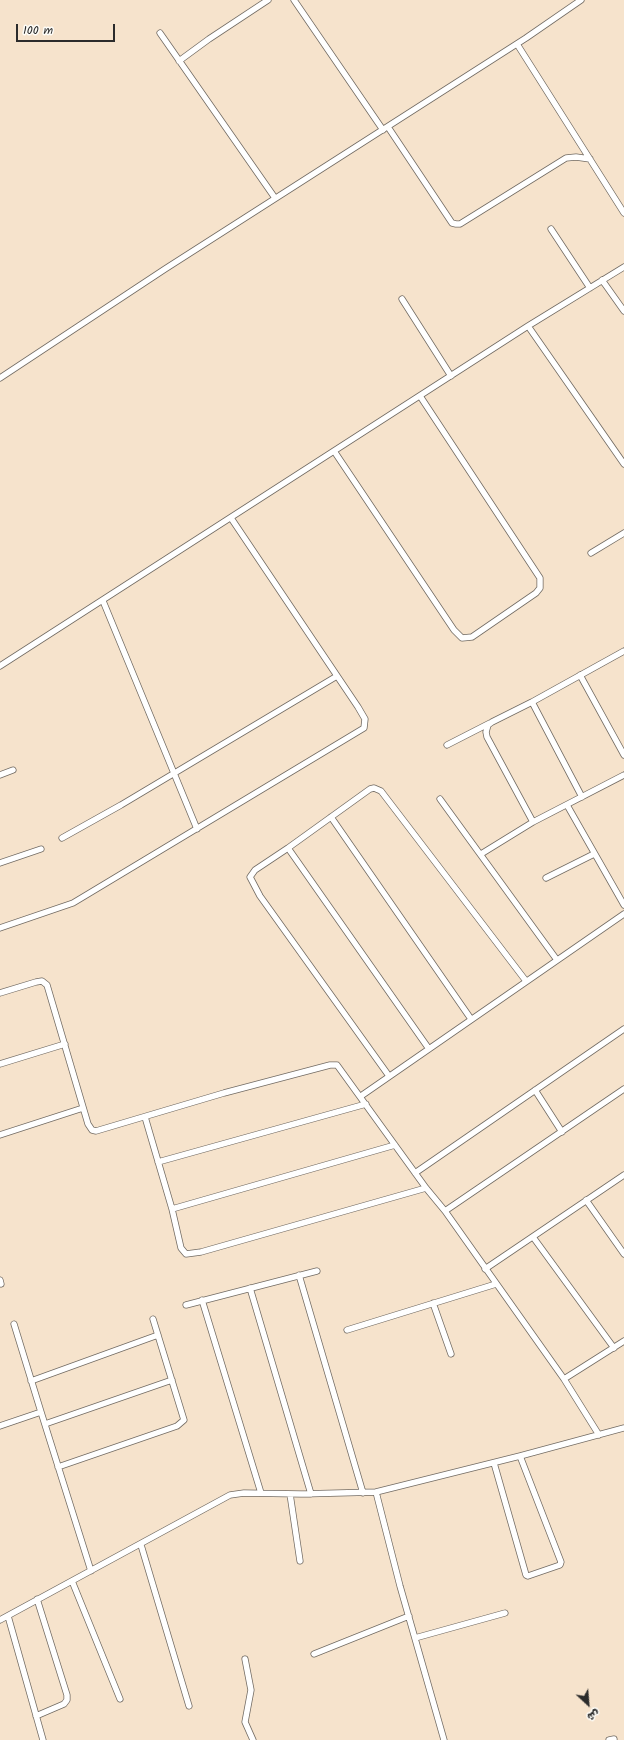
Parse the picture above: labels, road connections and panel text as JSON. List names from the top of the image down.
{
  "scale_bar": "100 m",
  "north": "bottom right"
}
